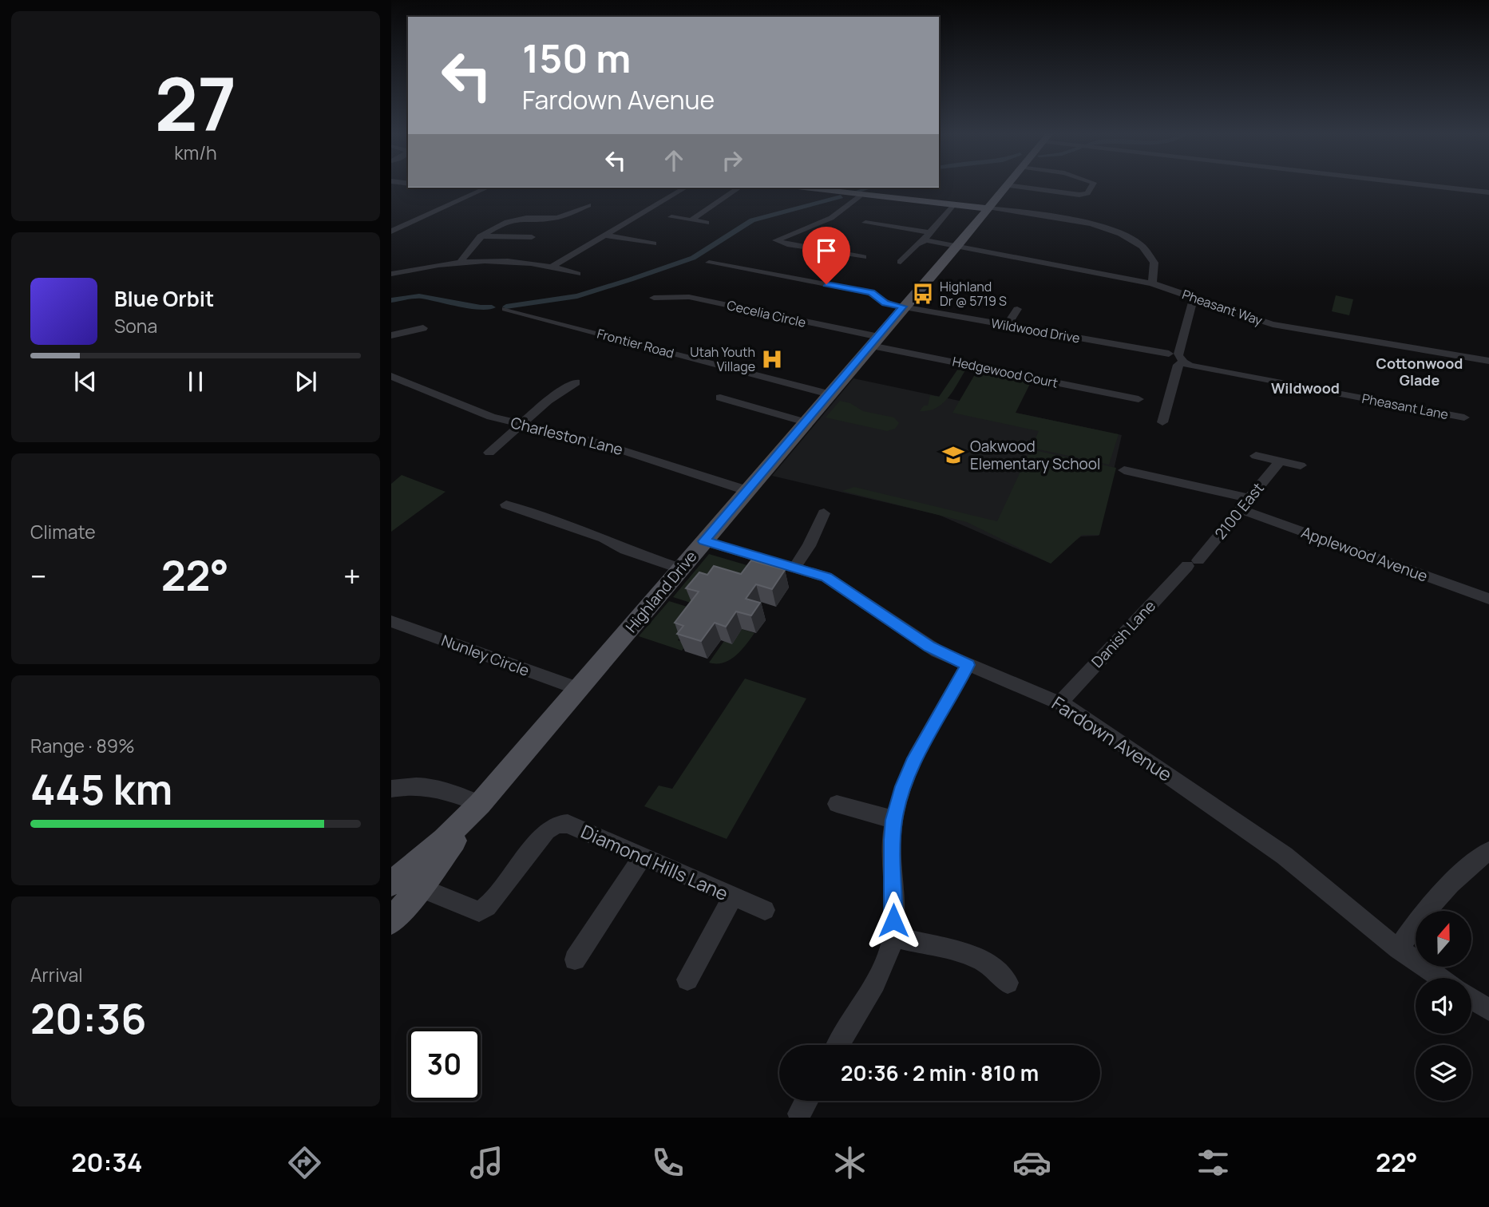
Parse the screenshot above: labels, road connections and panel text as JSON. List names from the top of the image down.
{
  "streets": {
    "main road": ["Highland Drive"],
    "street": [
      "Pheasant Way",
      "Cecelia Circle",
      "Wildwood Drive",
      "Frontier Road",
      "Hedgewood Court",
      "Pheasant Lane",
      "Charleston Lane",
      "2100 East",
      "Applewood Avenue",
      "Danish Lane",
      "Nunley Circle",
      "Fardown Avenue",
      "Diamond Hills Lane"
    ]
  },
  "crossings": [
    ["Pheasant Way", "Highland Drive"],
    ["Cecelia Circle", "Hedgewood Court"],
    ["Cecelia Circle", "Highland Drive"],
    ["Wildwood Drive", "Highland Drive"],
    ["Frontier Road", "Highland Drive"],
    ["Hedgewood Court", "Highland Drive"],
    ["Charleston Lane", "Highland Drive"],
    ["2100 East", "Applewood Avenue"],
    ["2100 East", "Danish Lane"],
    ["Highland Drive", "Nunley Circle"],
    ["Highland Drive", "Fardown Avenue"],
    ["Danish Lane", "Fardown Avenue"]
  ],
  "districts": ["Cottonwood Glade", "Wildwood"],
  "places": {
    "bus stop": ["Highland Dr @ 5719 S"],
    "hospital": ["Utah Youth Village"],
    "school or university": ["Oakwood Elementary School"]
  },
  "north": "top",
  "page": {
    "tile": [
      ["27", "km/h"],
      "Climate",
      ["Range · 89%", "445 km"],
      ["Arrival", "20:36"]
    ],
    "turn": ["150 m", "Fardown Avenue"],
    "song": ["Blue Orbit", "Sona"],
    "heat": ["−", "22°", "+"],
    "limit": "30",
    "trip": "20:36 · 2 min · 810 m",
    "tabs": ["20:34", "22°"]
  }
}
